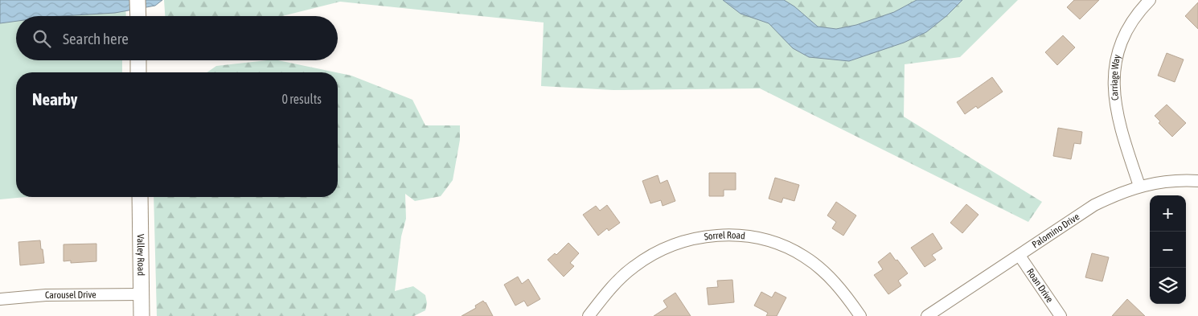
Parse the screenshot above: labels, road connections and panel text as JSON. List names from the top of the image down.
{
  "streets": {
    "street": [
      "Carriage Way",
      "Palomino Drive",
      "Sorrel Road",
      "Valley Road",
      "Roan Drive",
      "Carousel Drive"
    ]
  },
  "crossings": [
    ["Carriage Way", "Palomino Drive"],
    ["Palomino Drive", "Roan Drive"],
    ["Valley Road", "Carousel Drive"]
  ],
  "page": {
    "search": "Search here",
    "heading": ["Nearby", "0 results"],
    "map_buttons": ["+", "−"]
  }
}
